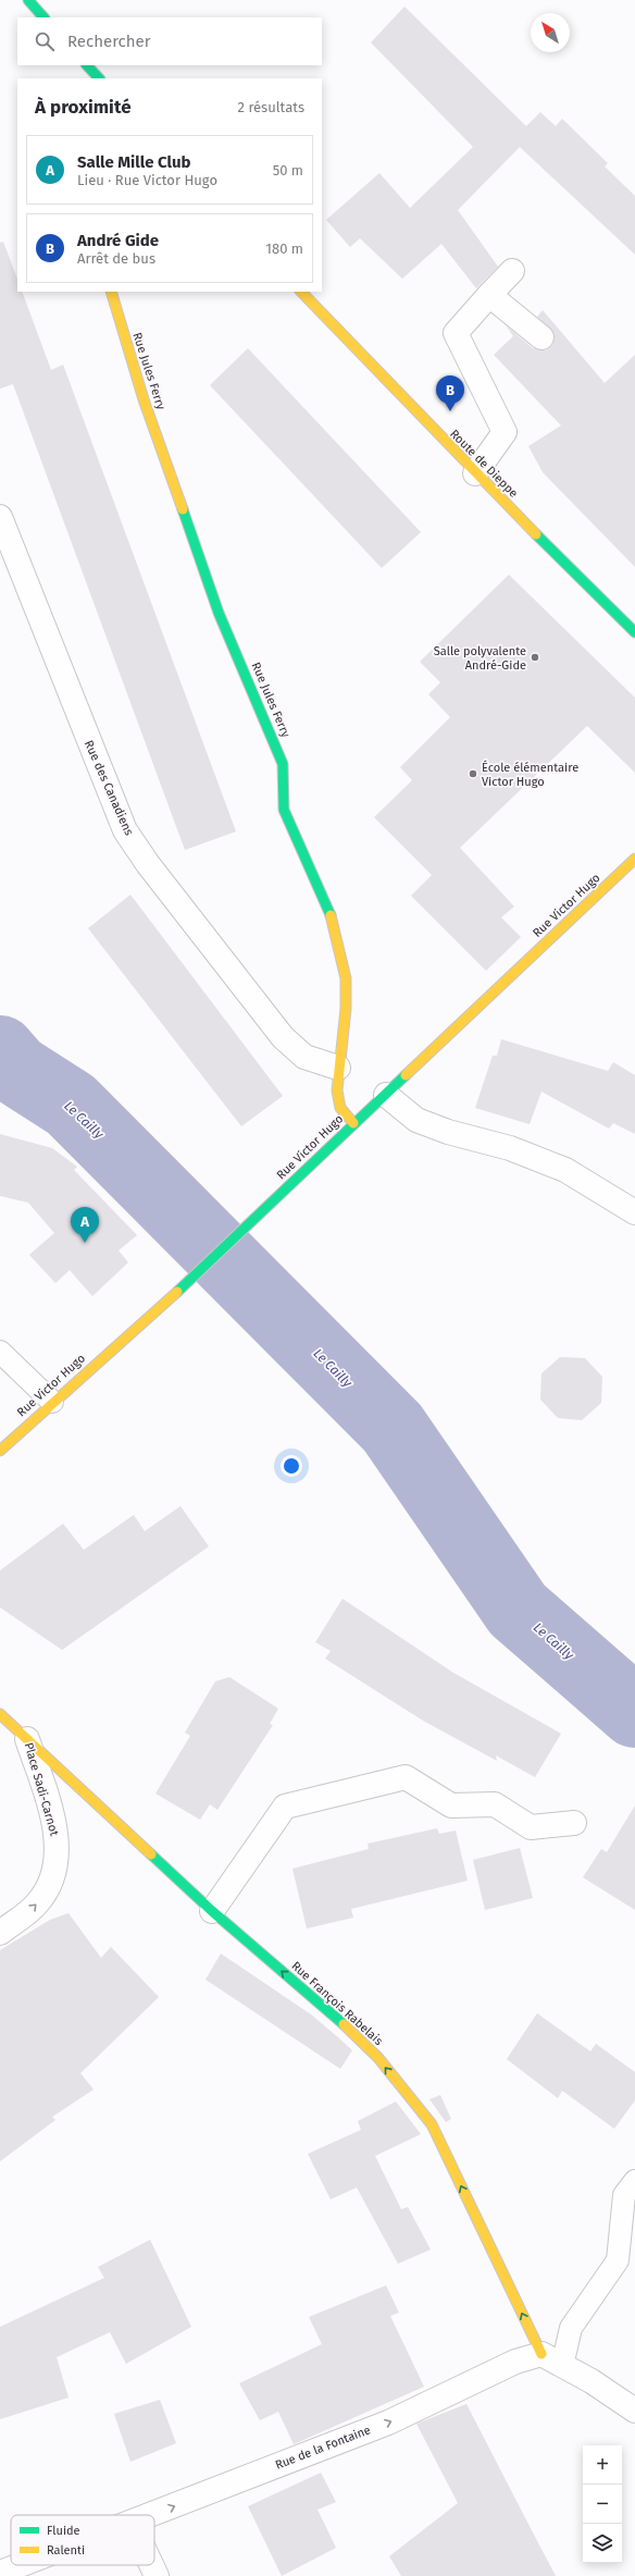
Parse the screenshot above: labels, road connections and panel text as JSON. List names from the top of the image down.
{
  "streets": {
    "street": [
      "Rue Jules Ferry",
      "Route de Dieppe",
      "Rue des Canadiens",
      "Rue Victor Hugo",
      "Place Sadi-Carnot",
      "Rue François Rabelais",
      "Rue de la Fontaine"
    ]
  },
  "crossings": [
    ["Rue Jules Ferry", "Rue des Canadiens"],
    ["Rue Jules Ferry", "Rue Victor Hugo"],
    ["Place Sadi-Carnot", "Rue François Rabelais"],
    ["Rue François Rabelais", "Rue de la Fontaine"]
  ],
  "one_way": ["Place Sadi-Carnot", "Rue François Rabelais", "Rue de la Fontaine"],
  "water": ["Le Cailly"],
  "places": ["Salle polyvalente André-Gide", "École élémentaire Victor Hugo"],
  "legend": ["Fluide", "Ralenti"],
  "north": "top left",
  "page": {
    "search": "Rechercher",
    "heading": ["À proximité", "2 résultats"],
    "list": [
      {
        "mark": "A",
        "name": "Salle Mille Club",
        "note": "Lieu · Rue Victor Hugo",
        "value": "50 m"
      },
      {
        "mark": "B",
        "name": "André Gide",
        "note": "Arrêt de bus",
        "value": "180 m"
      }
    ],
    "pins": ["B", "A"],
    "map_buttons": ["+", "−"]
  }
}
